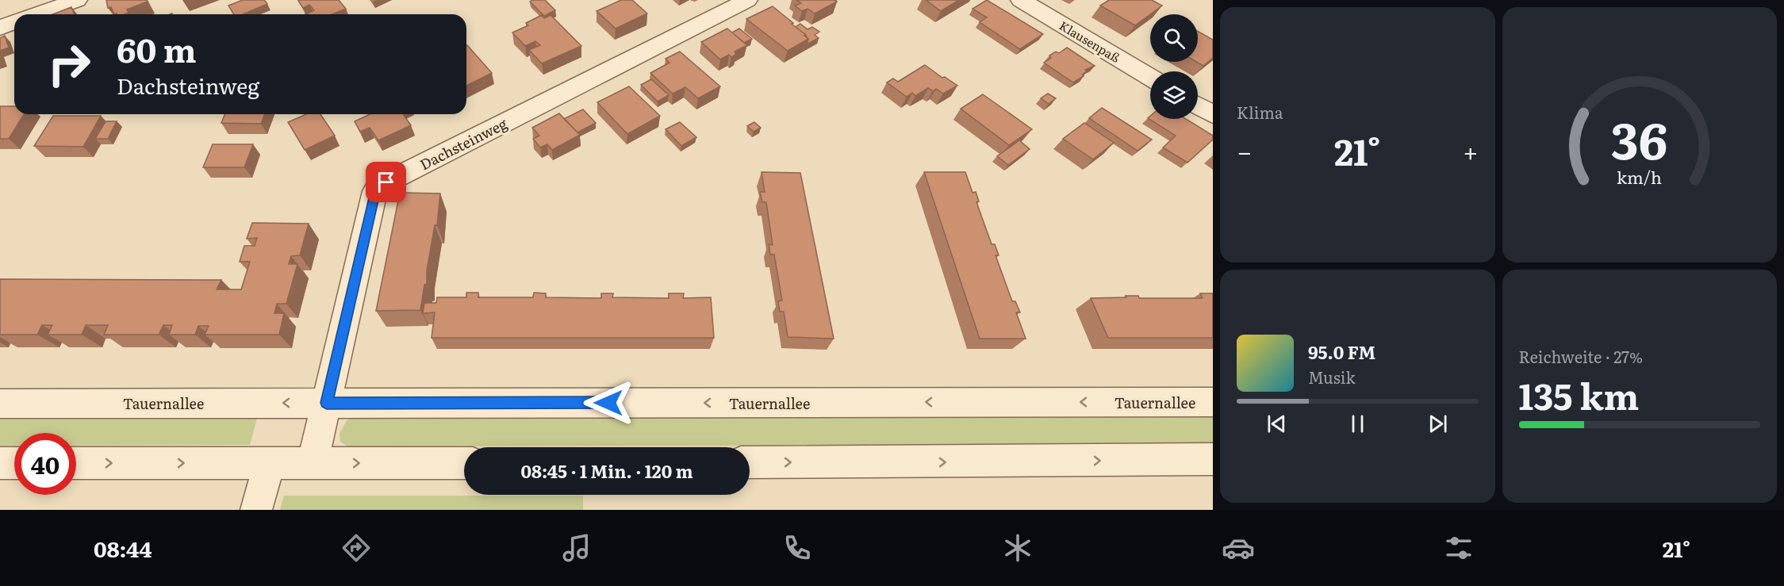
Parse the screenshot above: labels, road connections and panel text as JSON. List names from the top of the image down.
{
  "streets": {
    "street": ["Klausenpaß", "Dachsteinweg", "Tauernallee"]
  },
  "crossings": [
    ["Dachsteinweg", "Tauernallee"]
  ],
  "page": {
    "tile": [
      "Klima",
      ["Reichweite · 27%", "135 km"]
    ],
    "turn": ["60 m", "Dachsteinweg"],
    "heat": ["−", "21°", "+"],
    "song": ["95.0 FM", "Musik"],
    "limit": "40",
    "trip": "08:45 · 1 Min. · 120 m",
    "tabs": ["08:44", "21°"],
    "gauge": ["36", "km/h"]
  }
}
